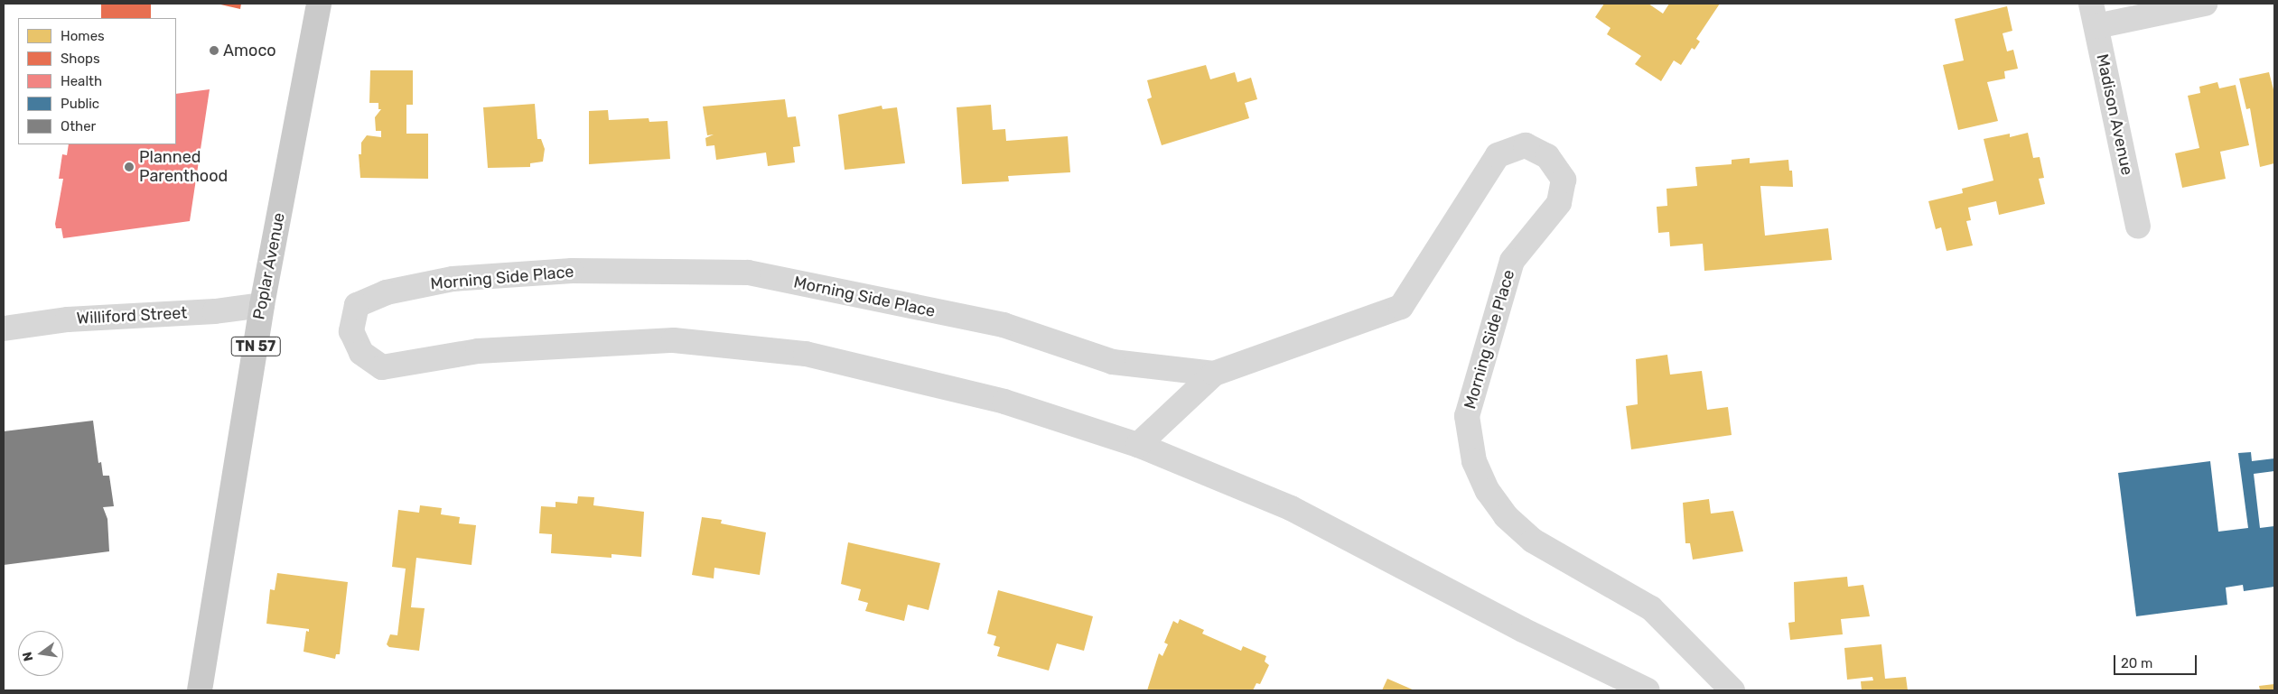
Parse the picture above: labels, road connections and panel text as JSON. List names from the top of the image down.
{
  "streets": {
    "main road": ["Poplar Avenue", "TN 57"],
    "street": ["Madison Avenue", "Morning Side Place", "Williford Street"]
  },
  "crossings": [
    ["Poplar Avenue", "Williford Street"]
  ],
  "places": ["Amoco", "Planned Parenthood"],
  "legend": [
    "Homes",
    "Shops",
    "Health",
    "Public",
    "Other"
  ],
  "scale_bar": "20 m",
  "north": "left"
}
